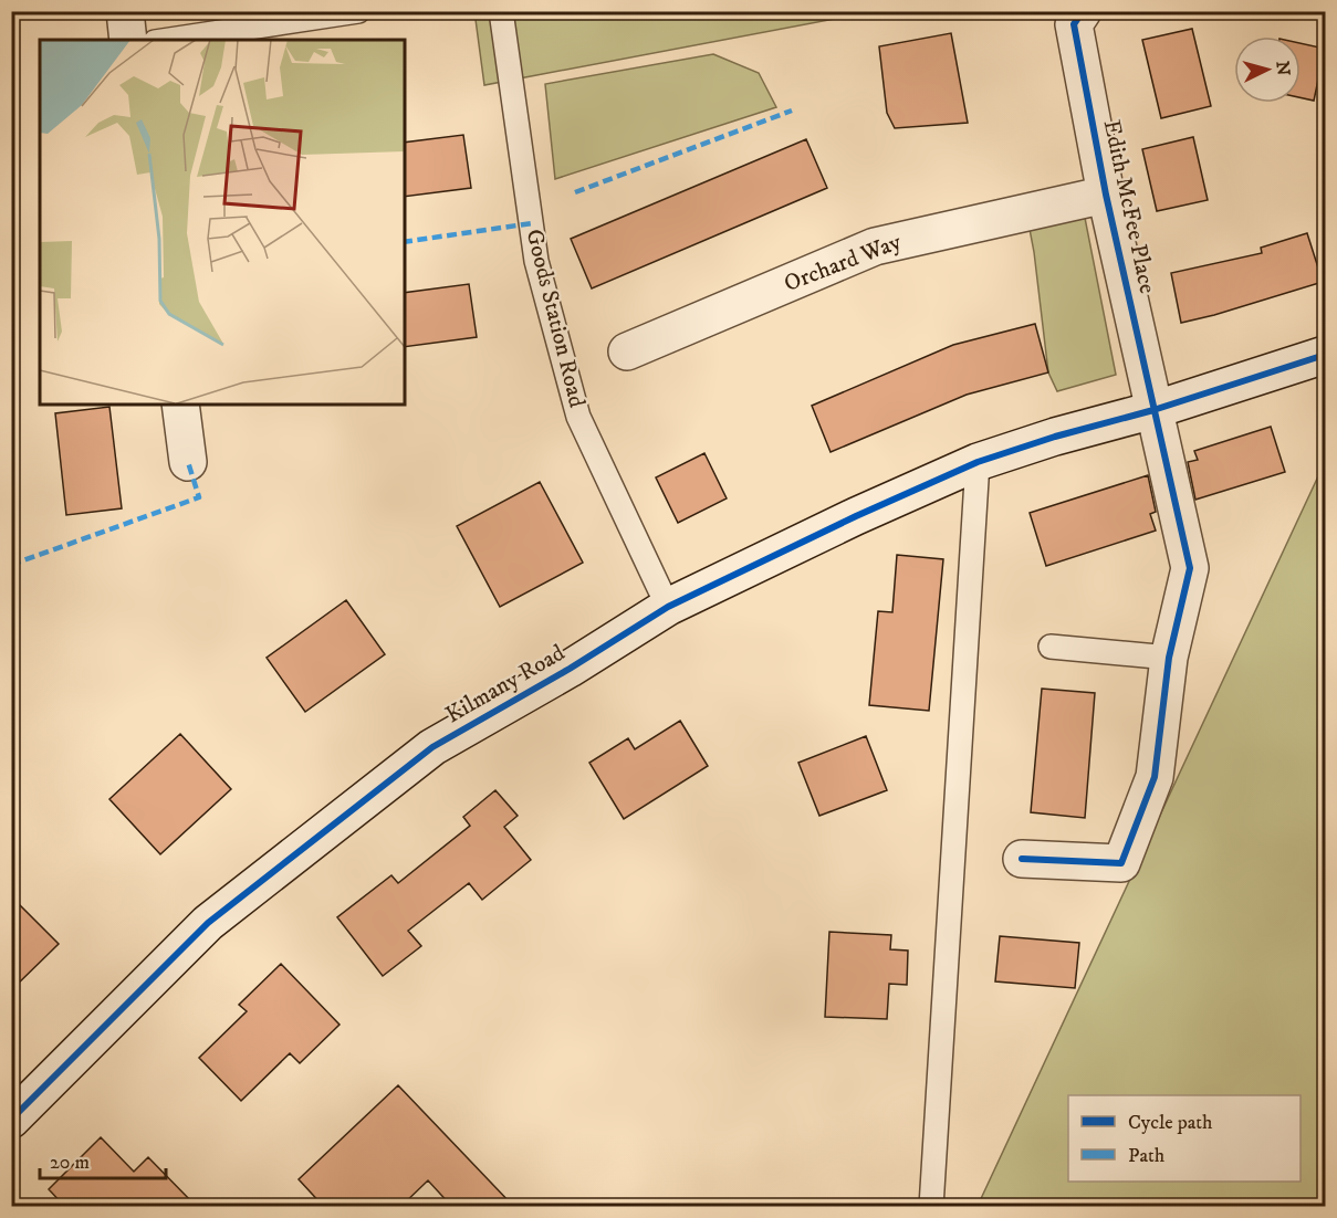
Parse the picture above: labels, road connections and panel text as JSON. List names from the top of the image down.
{
  "streets": {
    "street": ["Edith McFee Place", "Orchard Way", "Kilmany Road"],
    "lane": ["Goods Station Road"]
  },
  "crossings": [
    ["Edith McFee Place", "Orchard Way"],
    ["Edith McFee Place", "Kilmany Road"],
    ["Goods Station Road", "Kilmany Road"]
  ],
  "legend": ["Cycle path", "Path"],
  "scale_bar": "20 m",
  "north": "right"
}
